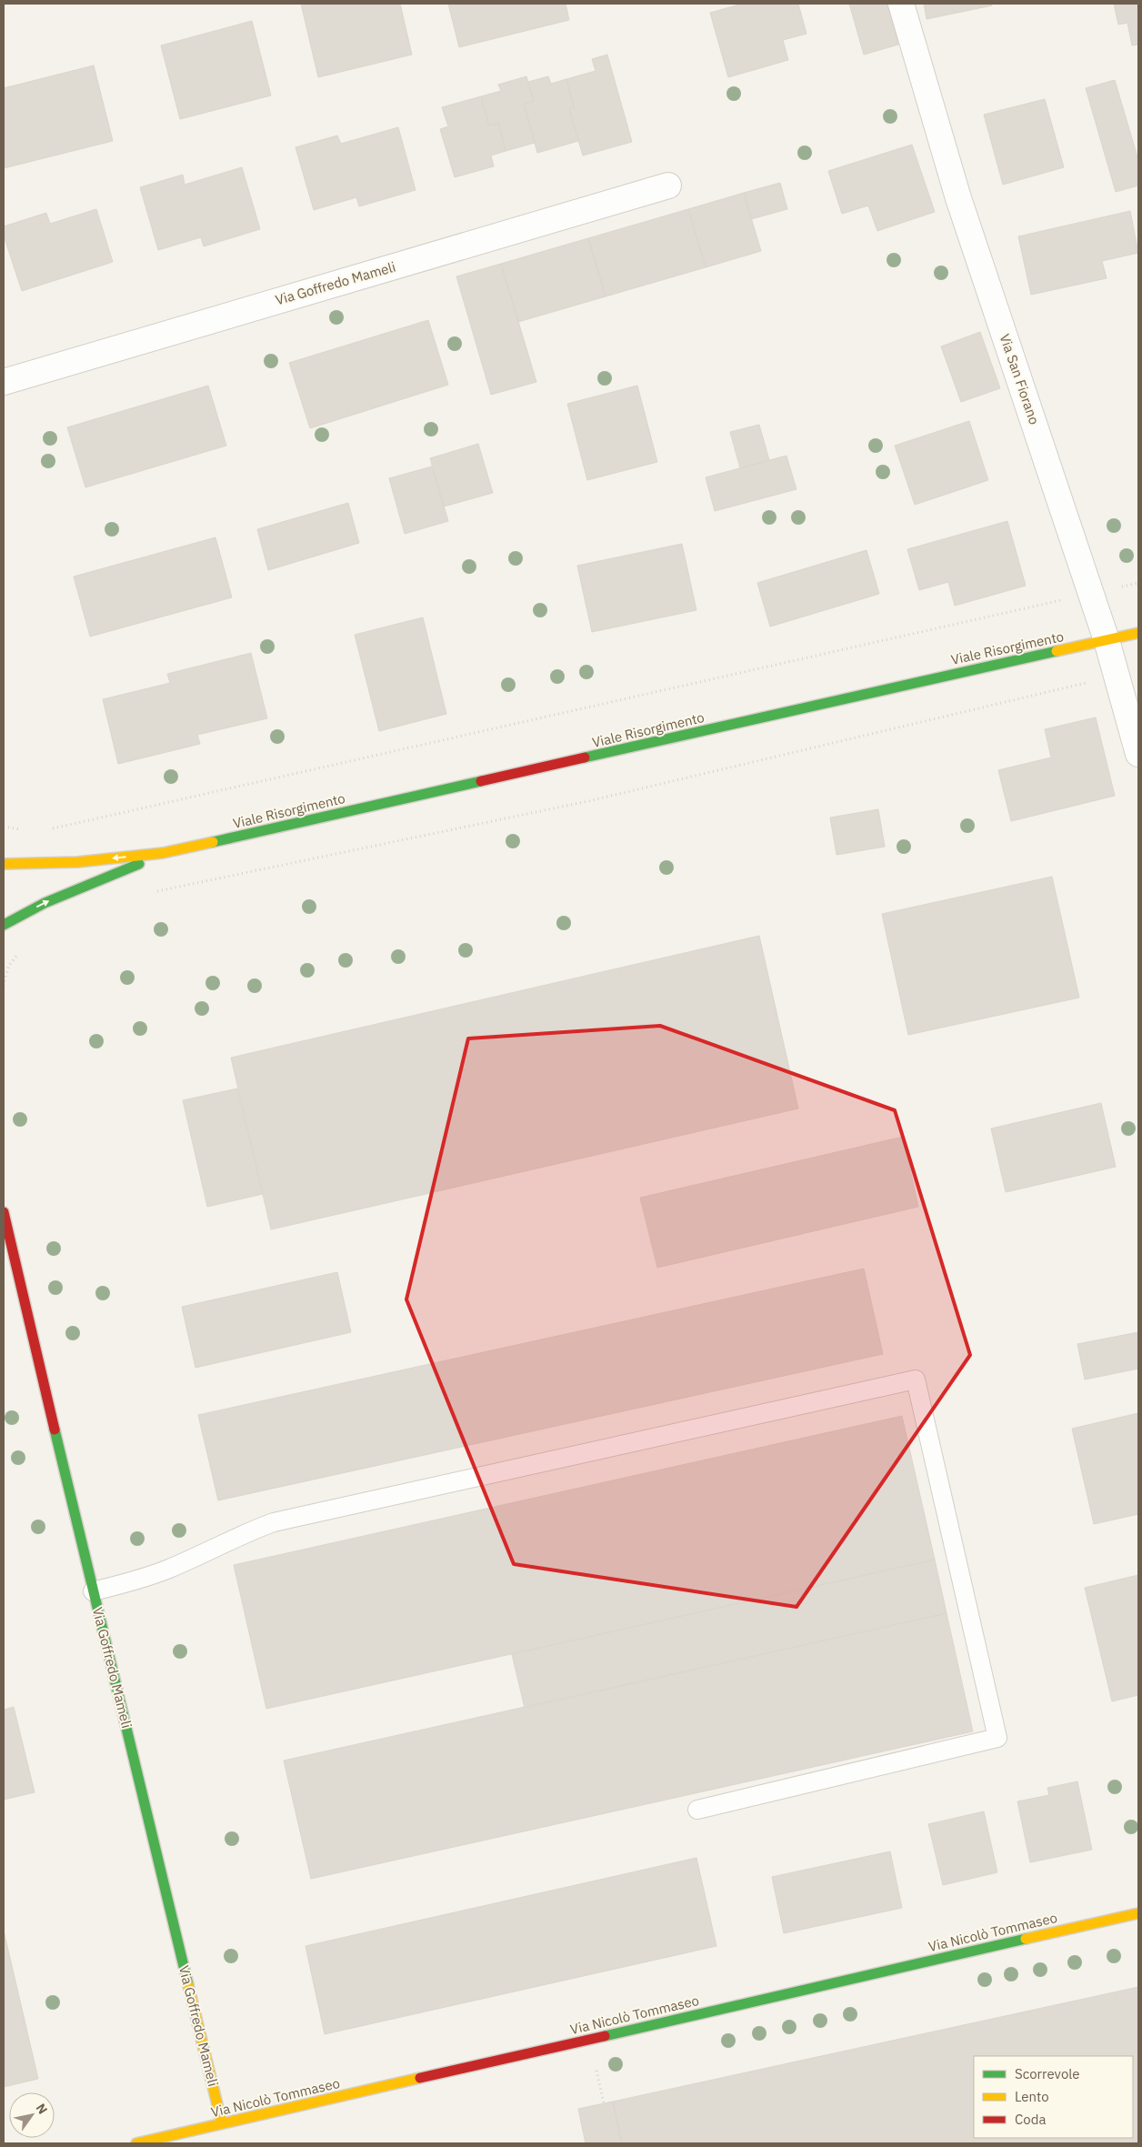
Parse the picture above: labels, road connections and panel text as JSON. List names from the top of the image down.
{
  "streets": {
    "street": [
      "Via Goffredo Mameli",
      "Via San Fiorano",
      "Viale Risorgimento",
      "Via Nicolò Tommaseo"
    ]
  },
  "crossings": [
    ["Via Goffredo Mameli", "Via Nicolò Tommaseo"],
    ["Via San Fiorano", "Viale Risorgimento"]
  ],
  "legend": ["Scorrevole", "Lento", "Coda"],
  "north": "top right"
}
